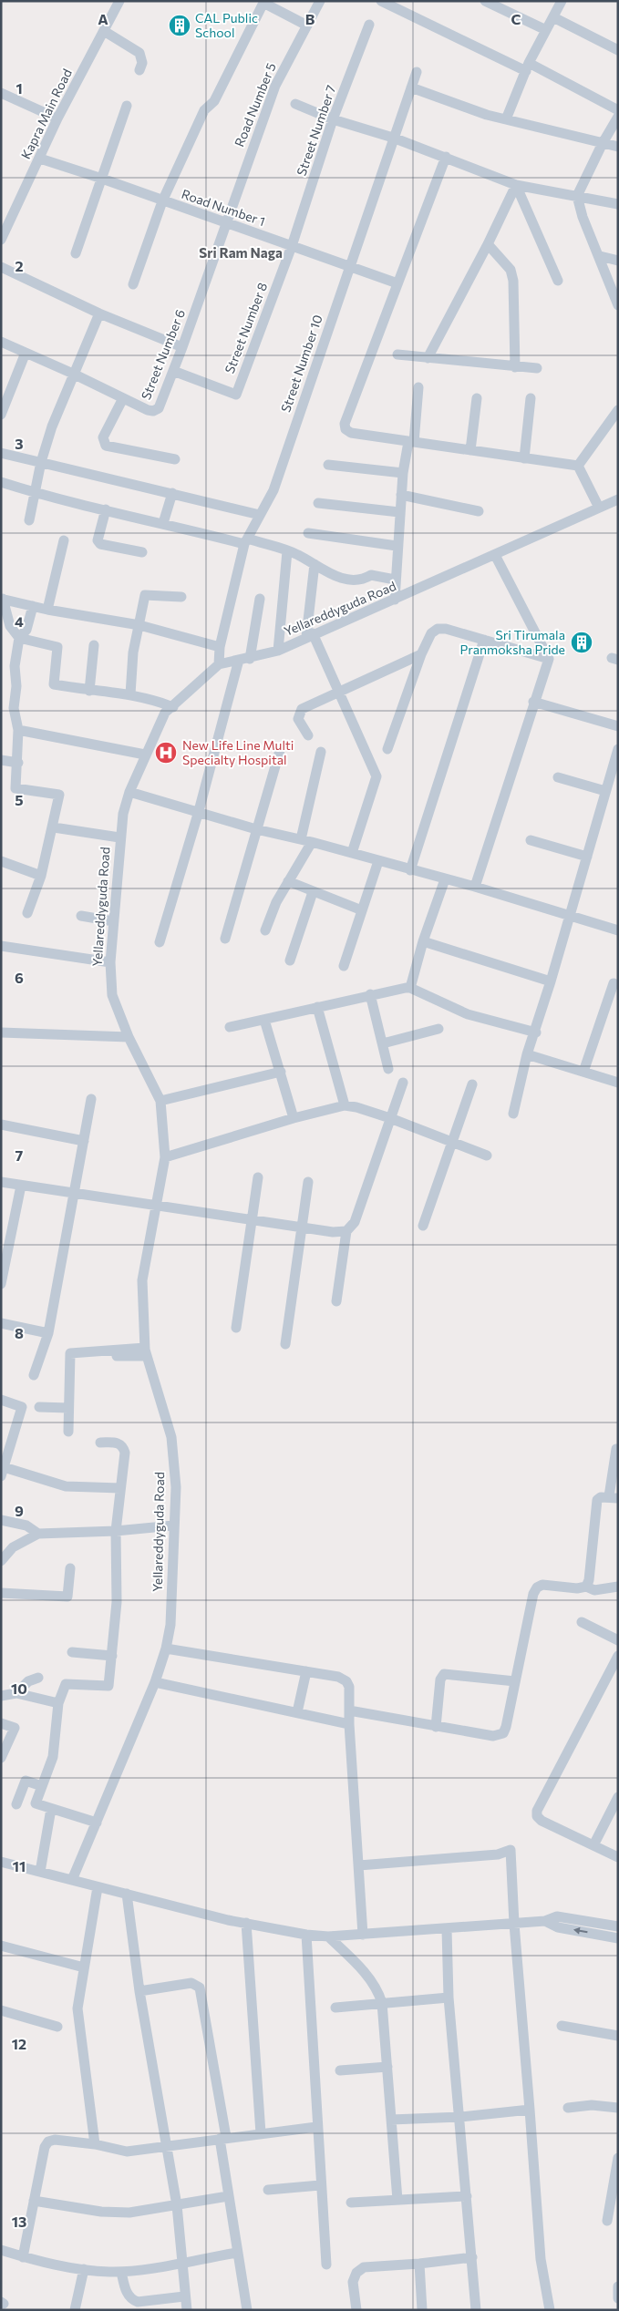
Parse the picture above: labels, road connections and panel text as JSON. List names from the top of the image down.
{
  "streets": {
    "street": [
      "Road Number 5",
      "Kapra Main Road",
      "Street Number 7",
      "Road Number 1",
      "Street Number 8",
      "Street Number 6",
      "Street Number 10",
      "Yellareddyguda Road"
    ]
  },
  "crossings": [
    ["Road Number 5", "Road Number 1"],
    ["Road Number 5", "Street Number 6"],
    ["Kapra Main Road", "Road Number 1"],
    ["Street Number 7", "Road Number 1"],
    ["Street Number 7", "Street Number 8"],
    ["Road Number 1", "Street Number 8"],
    ["Road Number 1", "Street Number 6"],
    ["Road Number 1", "Street Number 10"],
    ["Street Number 8", "Street Number 6"],
    ["Street Number 10", "Yellareddyguda Road"]
  ],
  "districts": ["Sri Ram Naga"],
  "places": {
    "building": ["CAL Public School", "Sri Tirumala Pranmoksha Pride"],
    "hospital": ["New Life Line Multi Specialty Hospital"]
  },
  "grid": {
    "columns": ["A", "B", "C"],
    "rows": [
      "1",
      "2",
      "3",
      "4",
      "5",
      "6",
      "7",
      "8",
      "9",
      "10",
      "11",
      "12",
      "13"
    ]
  }
}
